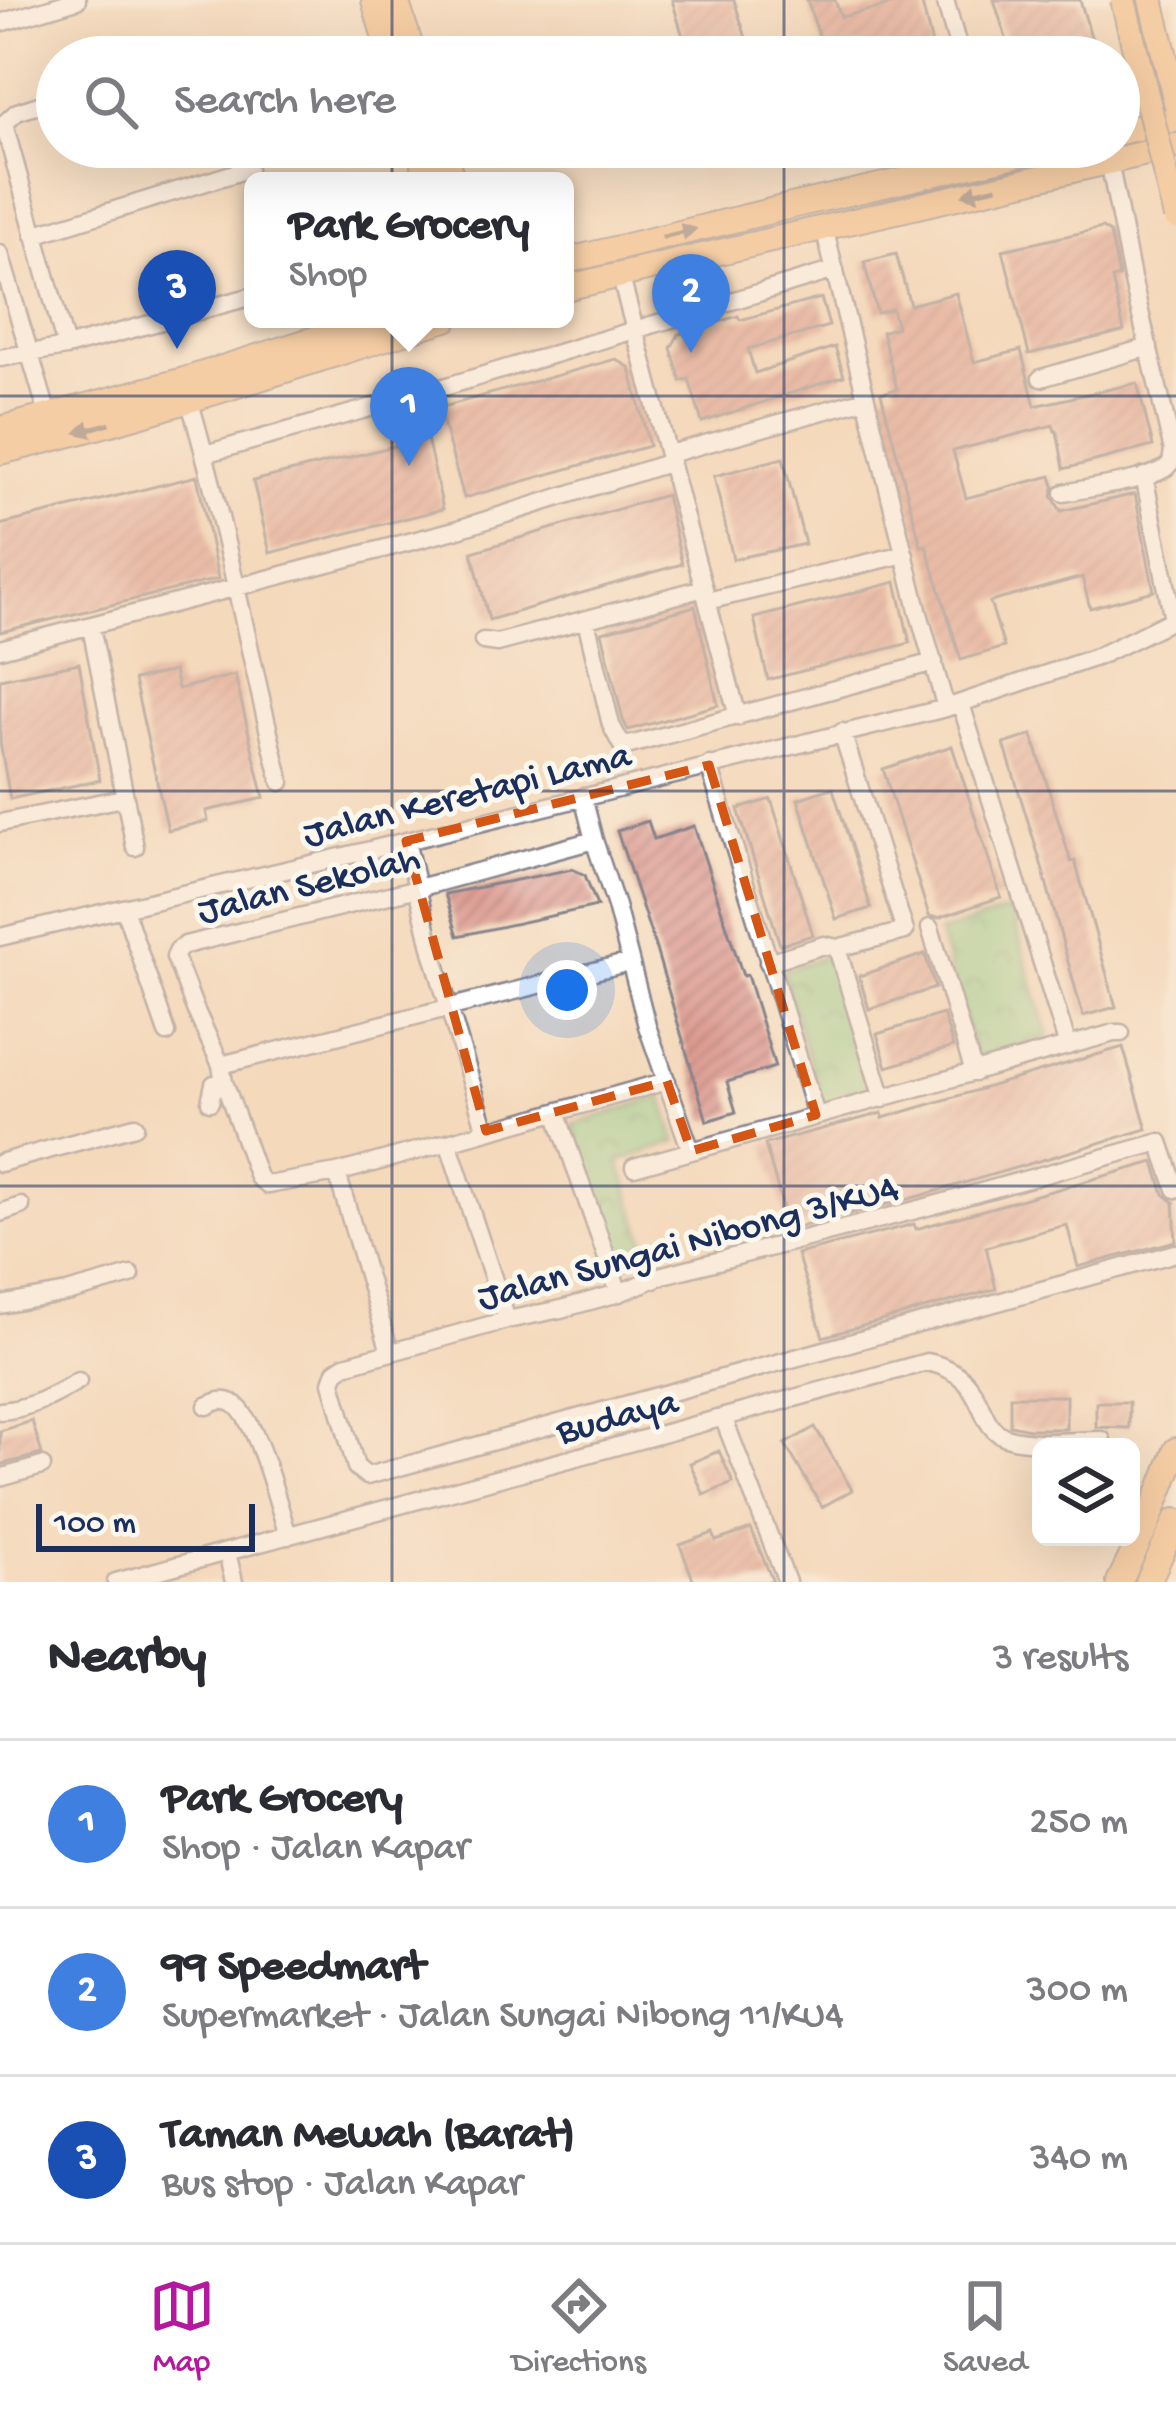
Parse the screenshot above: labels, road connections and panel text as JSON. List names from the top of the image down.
{
  "streets": {
    "street": [
      "Jalan Keretapi Lama",
      "Jalan Sekolah",
      "Jalan Sungai Nibong 3/KU4",
      "Budaya"
    ]
  },
  "scale_bar": "100 m",
  "page": {
    "search": "Search here",
    "popup": ["Park Grocery", "Shop"],
    "pins": ["3", "2", "1"],
    "scale": "100 m",
    "heading": ["Nearby", "3 results"],
    "list": [
      {
        "mark": "1",
        "name": "Park Grocery",
        "note": "Shop · Jalan Kapar",
        "value": "250 m"
      },
      {
        "mark": "2",
        "name": "99 Speedmart",
        "note": "Supermarket · Jalan Sungai Nibong 11/KU4",
        "value": "300 m"
      },
      {
        "mark": "3",
        "name": "Taman Mewah (Barat)",
        "note": "Bus stop · Jalan Kapar",
        "value": "340 m"
      }
    ],
    "nav": ["Map", "Directions", "Saved"]
  }
}
